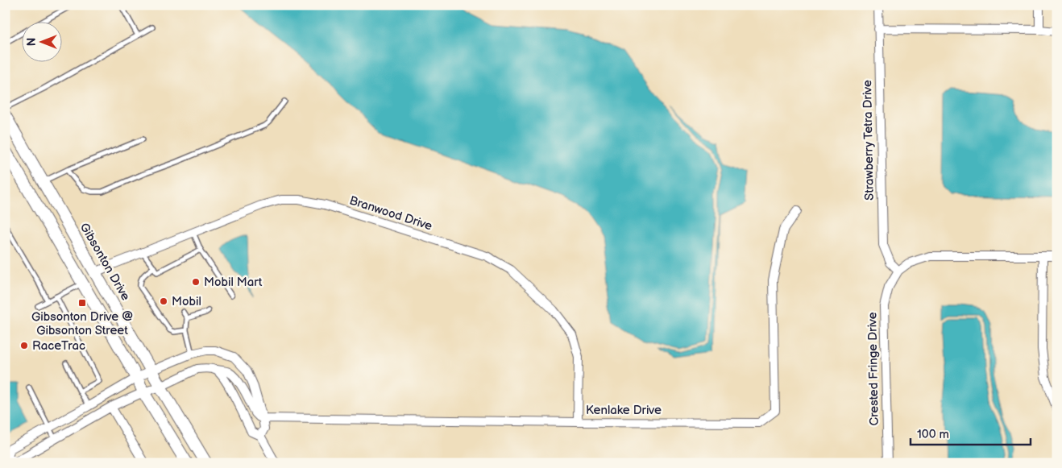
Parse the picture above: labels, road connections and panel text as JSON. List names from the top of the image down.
{
  "streets": {
    "main road": ["Gibsonton Drive"],
    "street": [
      "Strawberry Tetra Drive",
      "Branwood Drive",
      "Crested Fringe Drive",
      "Kenlake Drive"
    ]
  },
  "crossings": [
    ["Strawberry Tetra Drive", "Crested Fringe Drive"],
    ["Branwood Drive", "Gibsonton Drive"],
    ["Branwood Drive", "Kenlake Drive"]
  ],
  "places": {
    "other": ["Mobil Mart", "Mobil", "RaceTrac"],
    "transit": ["Gibsonton Drive @ Gibsonton Street"]
  },
  "scale_bar": "100 m",
  "north": "left"
}
